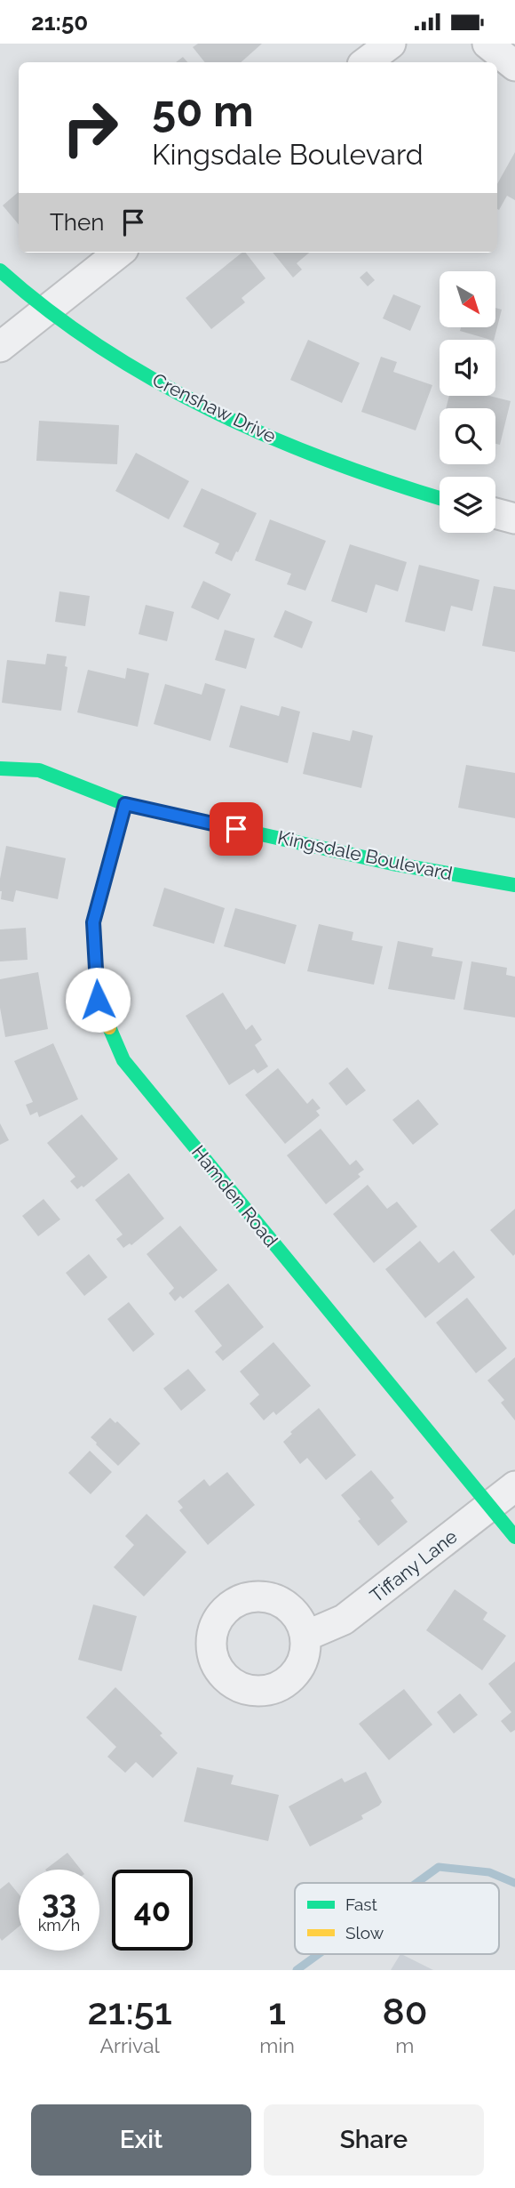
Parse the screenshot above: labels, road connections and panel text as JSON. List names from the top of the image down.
{
  "streets": {
    "street": [
      "Crenshaw Drive",
      "Kingsdale Boulevard",
      "Hamden Road",
      "Tiffany Lane"
    ]
  },
  "crossings": [
    ["Kingsdale Boulevard", "Hamden Road"],
    ["Hamden Road", "Tiffany Lane"]
  ],
  "legend": ["Fast", "Slow"],
  "north": "bottom right",
  "page": {
    "status": "21:50",
    "turn": ["50 m", "Kingsdale Boulevard"],
    "then": "Then",
    "speed": "33 km/h",
    "limit": "40",
    "eta": [
      "21:51",
      "Arrival",
      "1",
      "min",
      "80",
      "m"
    ],
    "buttons": ["Exit", "Share"]
  }
}
